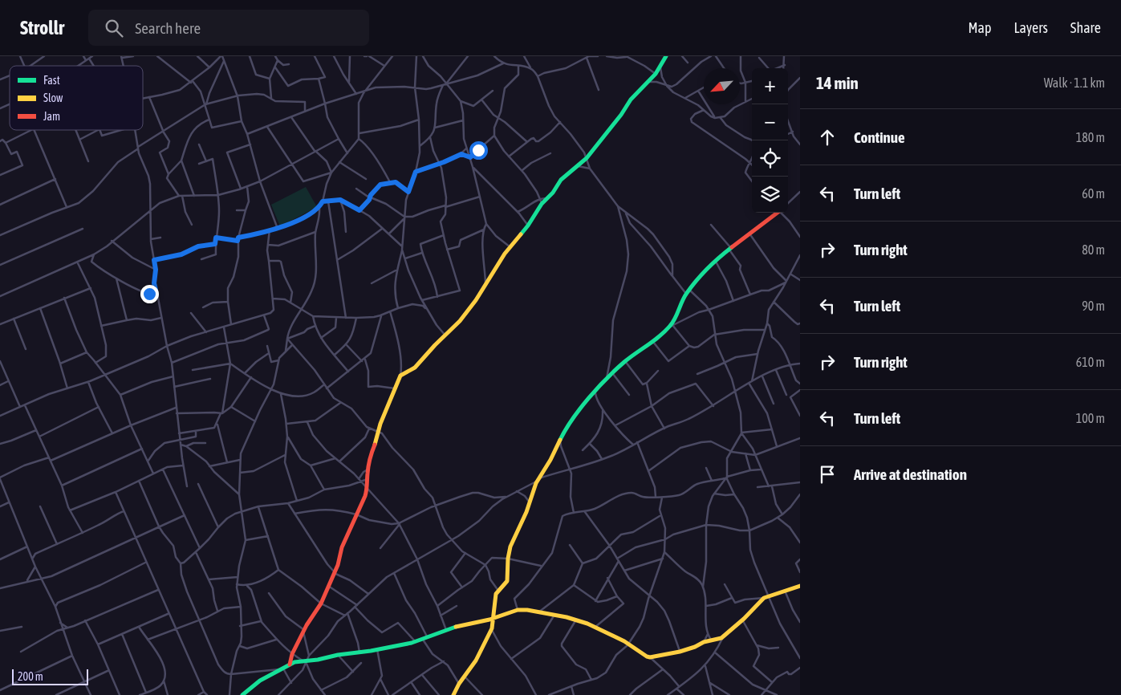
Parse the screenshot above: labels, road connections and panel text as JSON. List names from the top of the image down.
{
  "legend": ["Fast", "Slow", "Jam"],
  "scale_bar": "200 m",
  "north": "bottom left",
  "page": {
    "header": "Strollr",
    "search": "Search here",
    "nav": ["Map", "Layers", "Share"],
    "heading": ["14 min", "Walk · 1.1 km"],
    "map_buttons": ["+", "−"],
    "list": [
      ["Continue", "180 m"],
      ["Turn left", "60 m"],
      ["Turn right", "80 m"],
      ["Turn left", "90 m"],
      ["Turn right", "610 m"],
      ["Turn left", "100 m"],
      "Arrive at destination"
    ],
    "scale": "200 m"
  }
}
